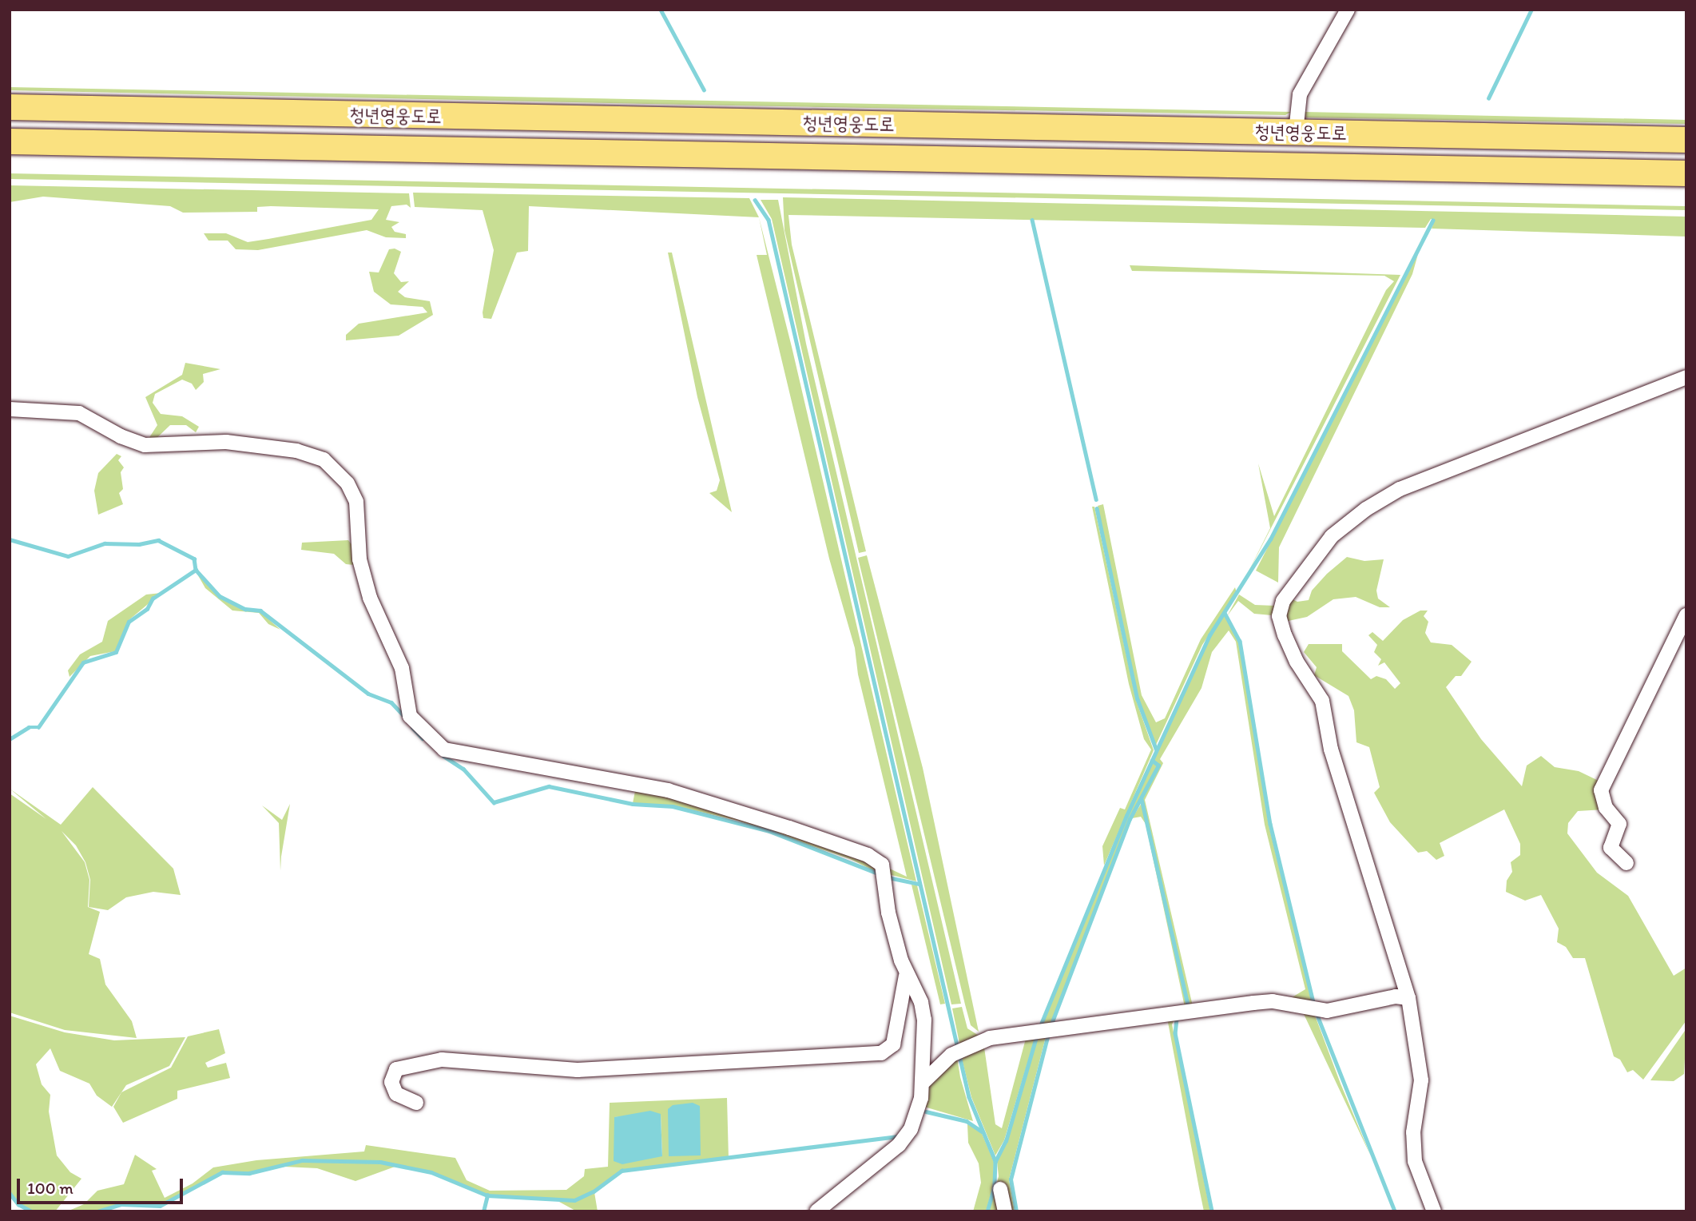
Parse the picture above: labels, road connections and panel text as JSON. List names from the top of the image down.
{
  "streets": {
    "highway": ["청년영웅도로"]
  },
  "scale_bar": "100 m"
}
